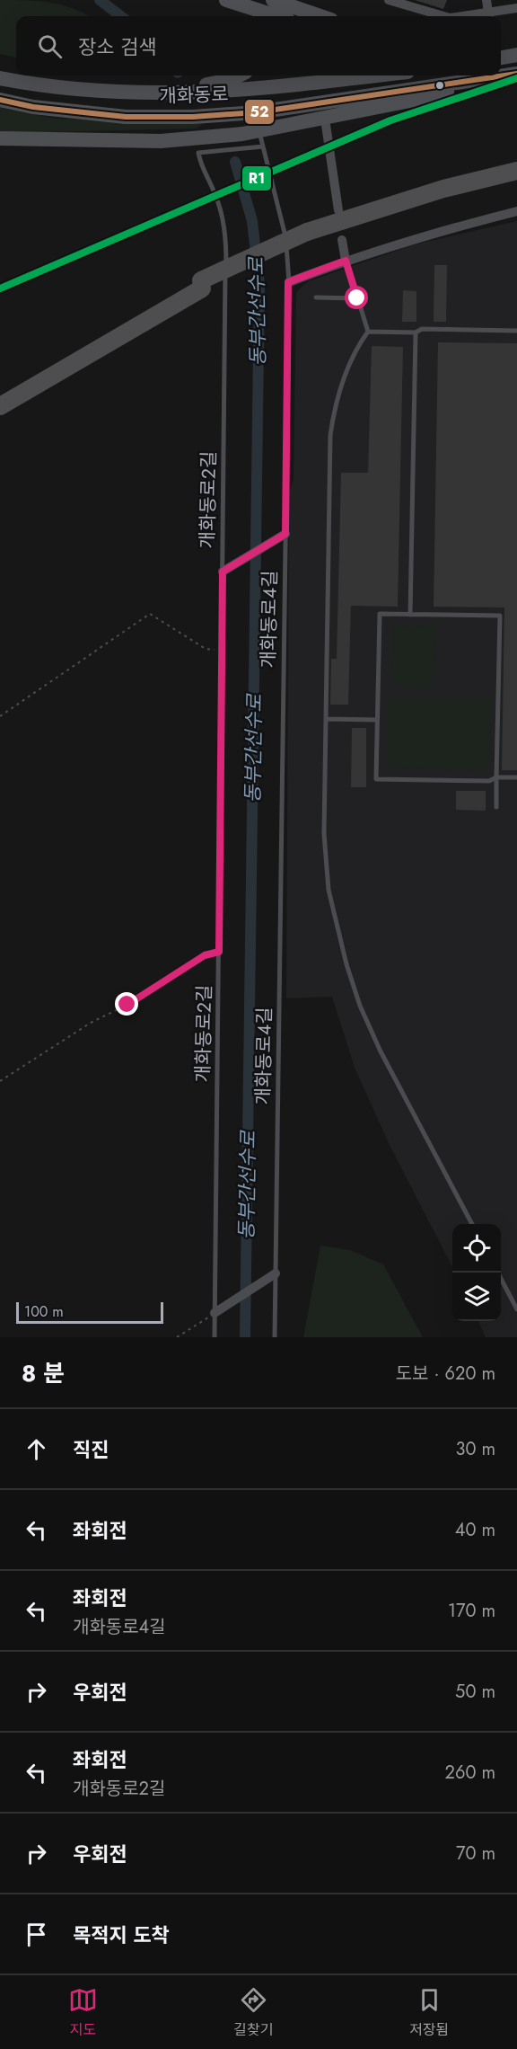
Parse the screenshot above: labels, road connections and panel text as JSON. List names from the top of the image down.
{
  "streets": {
    "main road": ["개화동로"],
    "lane": ["개화동로2길", "개화동로4길"]
  },
  "crossings": [
    ["개화동로2길", "개화동로4길"]
  ],
  "water": ["동부간선수로"],
  "lines": ["transit line 52", "transit line R1"],
  "scale_bar": "100 m",
  "page": {
    "search": "장소 검색",
    "scale": "100 m",
    "heading": ["8 분", "도보 · 620 m"],
    "list": [
      ["직진", "30 m"],
      ["좌회전", "40 m"],
      ["좌회전", "개화동로4길", "170 m"],
      ["우회전", "50 m"],
      ["좌회전", "개화동로2길", "260 m"],
      ["우회전", "70 m"],
      "목적지 도착"
    ],
    "nav": ["지도", "길찾기", "저장됨"]
  }
}
